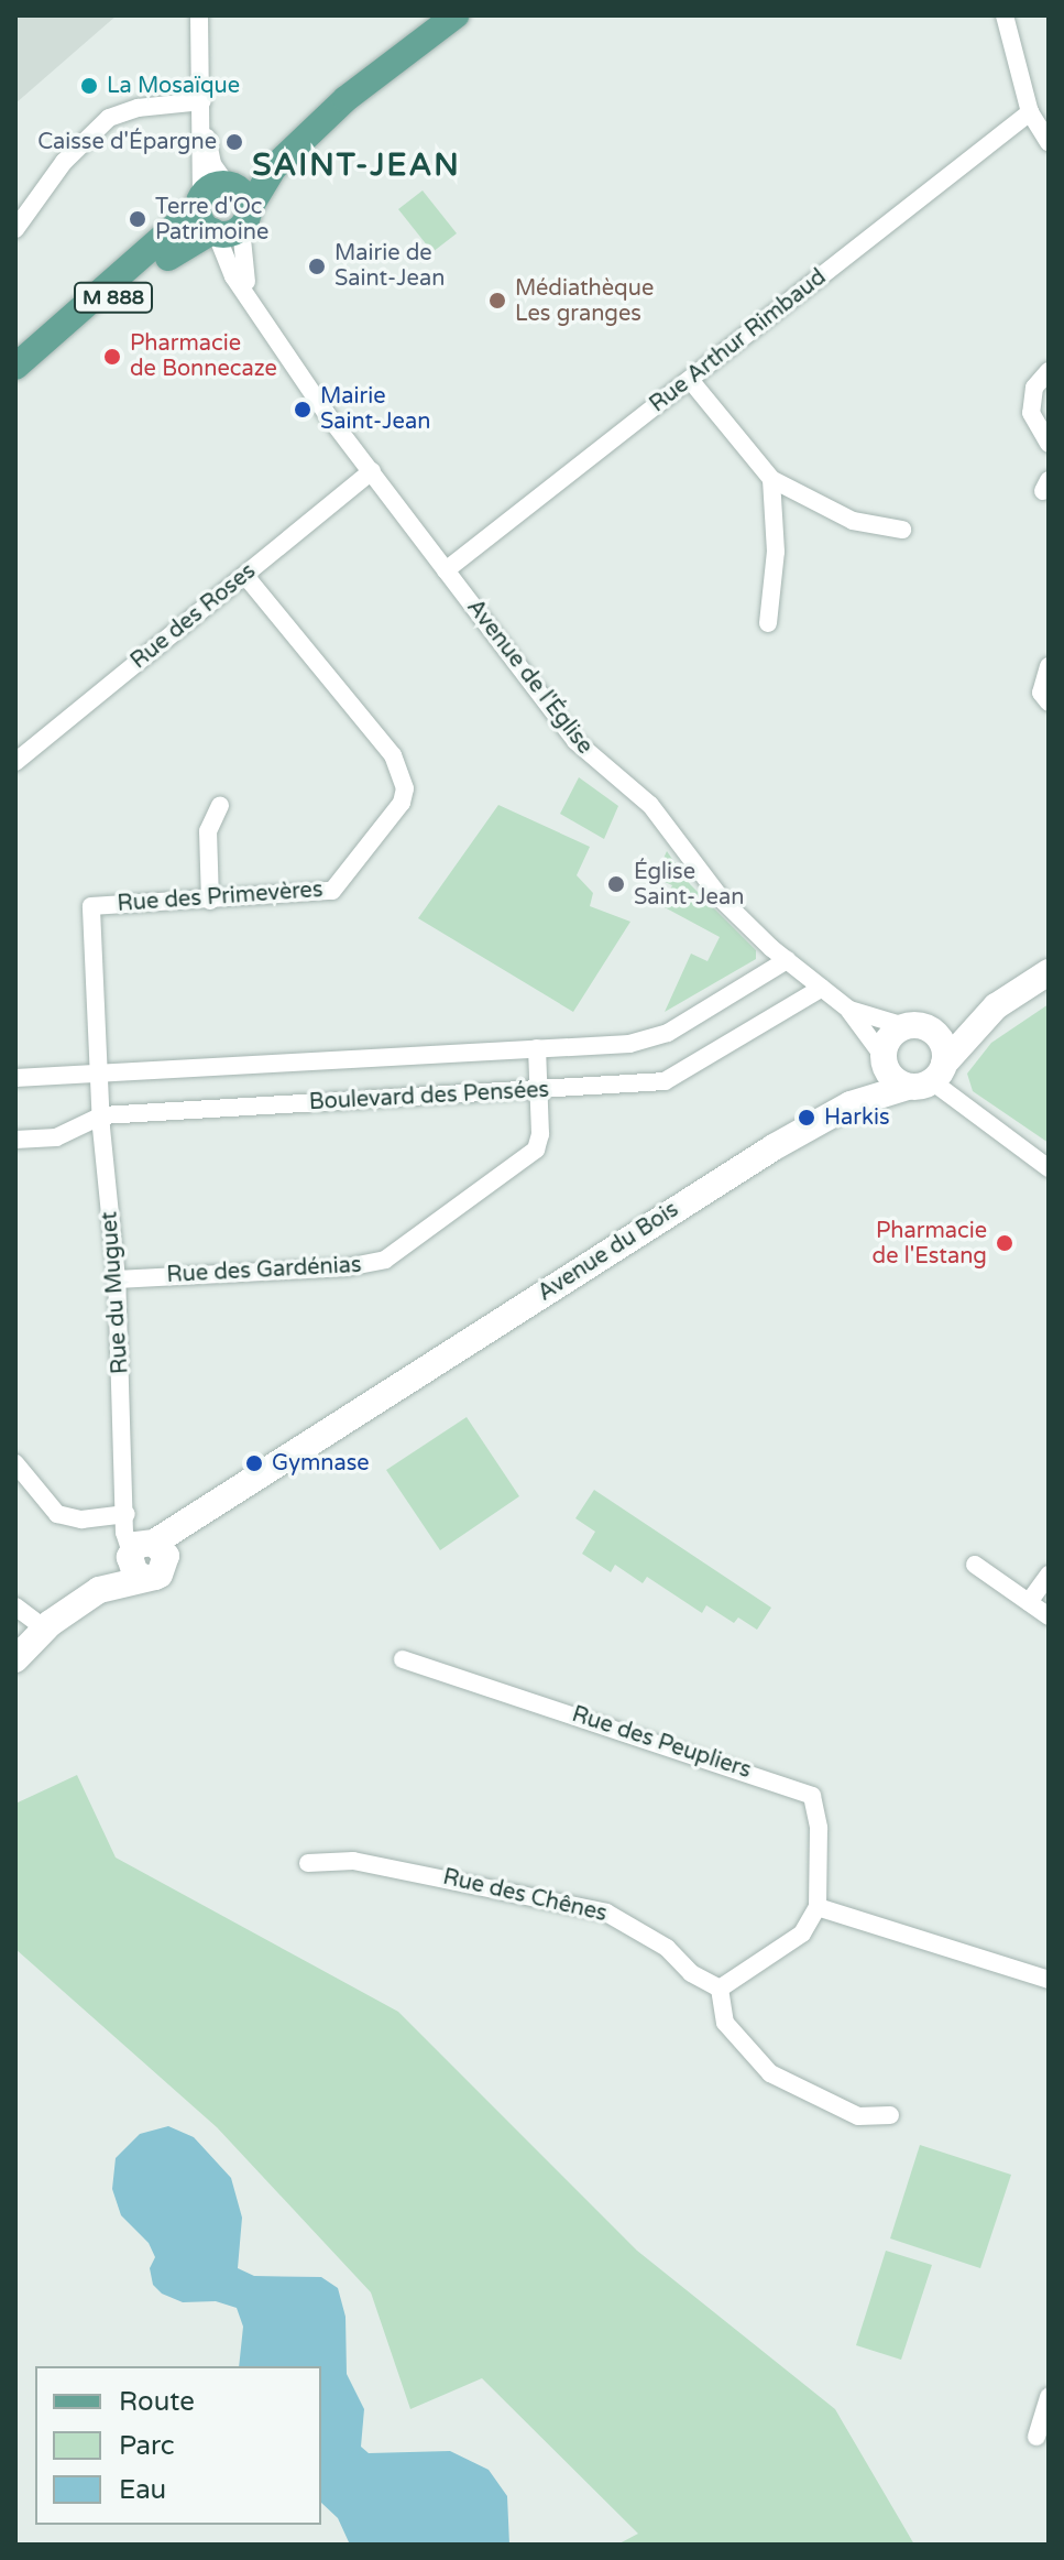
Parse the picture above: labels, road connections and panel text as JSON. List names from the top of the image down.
{
  "streets": {
    "main road": ["M 888"],
    "street": [
      "Rue Arthur Rimbaud",
      "Rue des Roses",
      "Avenue de l'Église",
      "Rue des Primevères",
      "Boulevard des Pensées",
      "Avenue du Bois",
      "Rue des Gardénias",
      "Rue du Muguet",
      "Rue des Peupliers",
      "Rue des Chênes"
    ]
  },
  "crossings": [
    ["M 888", "Avenue de l'Église"],
    ["Rue Arthur Rimbaud", "Avenue de l'Église"],
    ["Rue des Roses", "Avenue de l'Église"],
    ["Rue des Roses", "Rue des Primevères"],
    ["Avenue de l'Église", "Boulevard des Pensées"],
    ["Avenue de l'Église", "Avenue du Bois"],
    ["Rue des Primevères", "Boulevard des Pensées"],
    ["Rue des Primevères", "Rue du Muguet"],
    ["Boulevard des Pensées", "Rue des Gardénias"],
    ["Boulevard des Pensées", "Rue du Muguet"],
    ["Avenue du Bois", "Rue du Muguet"],
    ["Rue des Gardénias", "Rue du Muguet"]
  ],
  "districts": ["SAINT-JEAN"],
  "places": [
    "La Mosaïque",
    "Caisse d'Épargne",
    "Terre d'Oc Patrimoine",
    "Mairie de Saint-Jean",
    "Médiathèque Les granges",
    "Pharmacie de Bonnecaze",
    "Mairie Saint-Jean",
    "Église Saint-Jean",
    "Harkis",
    "Pharmacie de l'Estang",
    "Gymnase"
  ],
  "legend": ["Route", "Parc", "Eau"]
}
